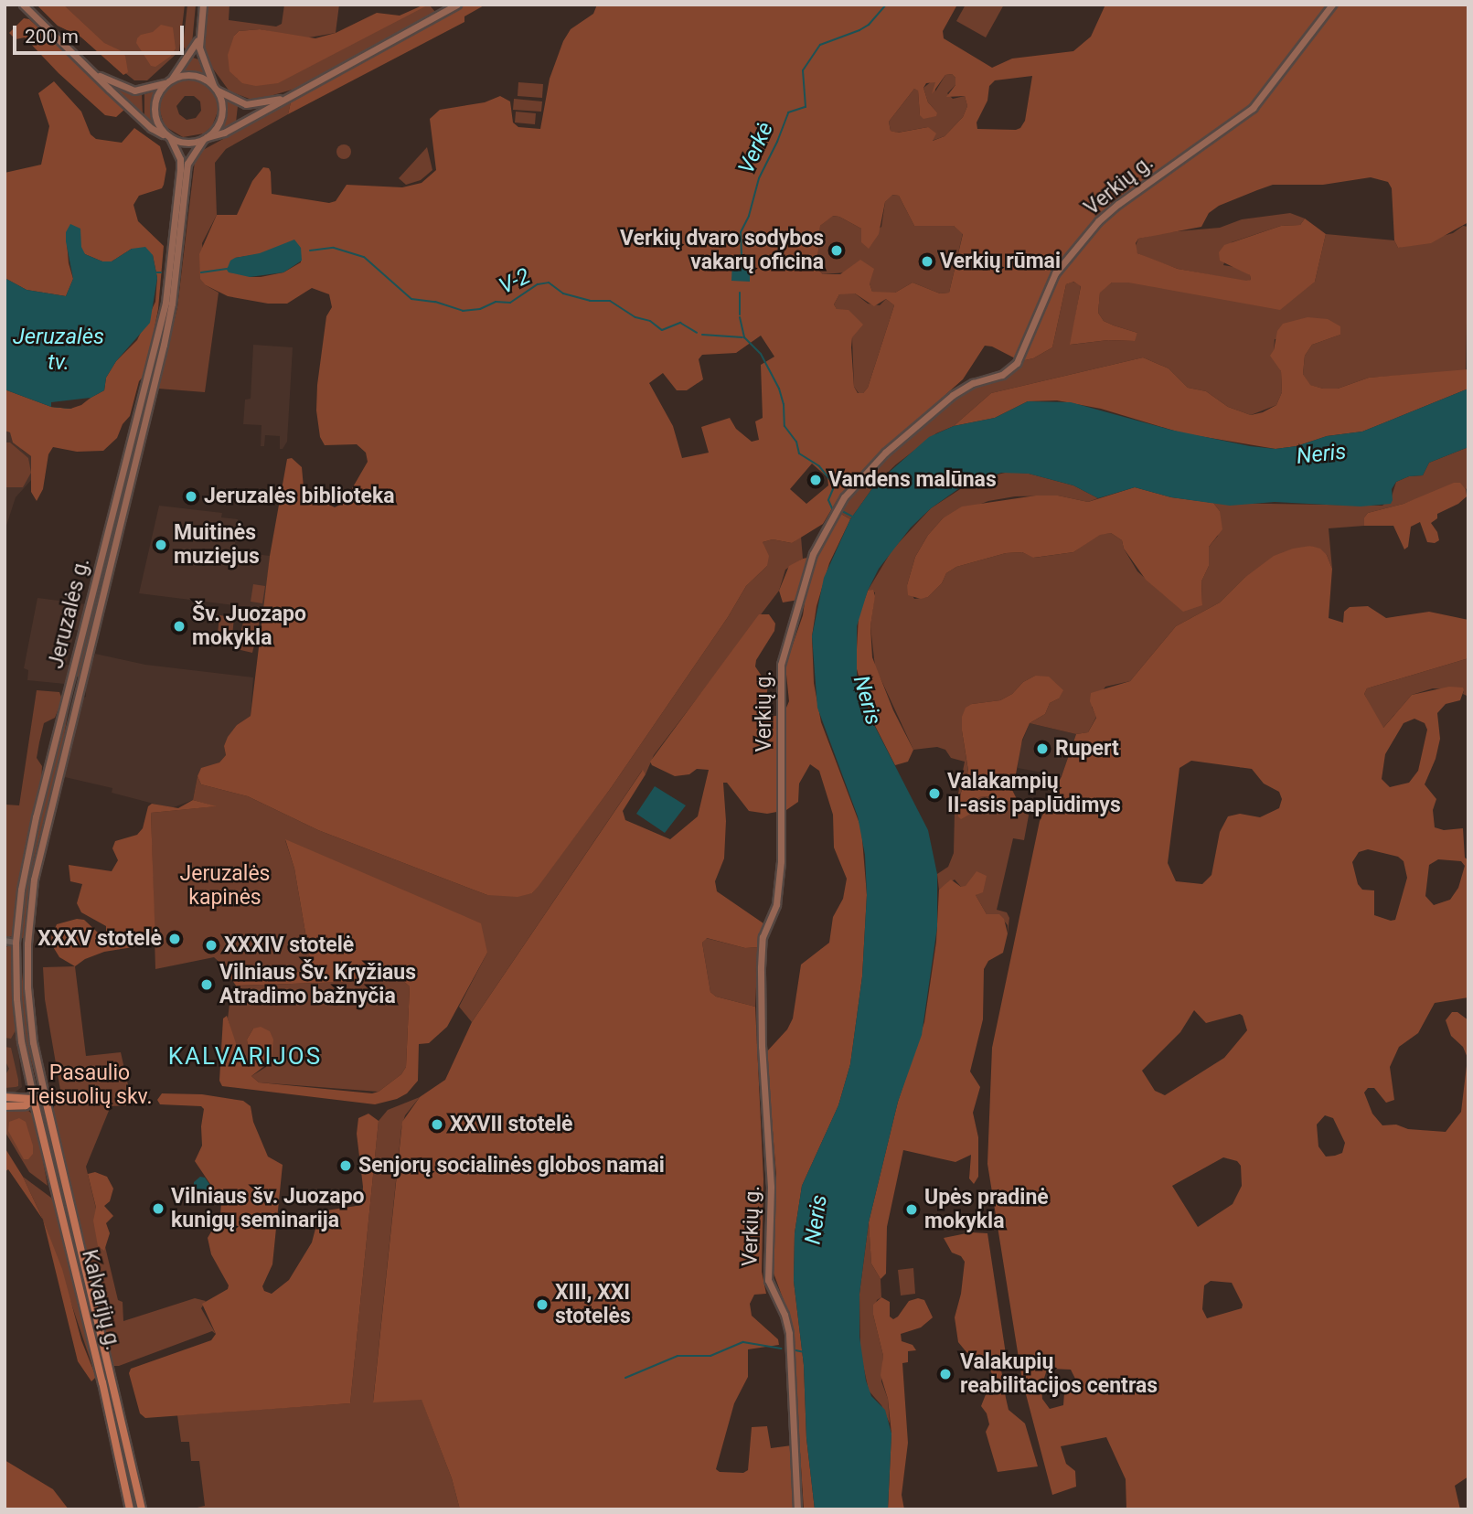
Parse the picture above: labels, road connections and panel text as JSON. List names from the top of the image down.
{
  "streets": {
    "main road": ["Verkių g.", "Jeruzalės g.", "Kalvarijų g."]
  },
  "crossings": [
    ["Jeruzalės g.", "Kalvarijų g."]
  ],
  "districts": ["KALVARIJOS"],
  "water": [
    "Verkė",
    "V-2",
    "Jeruzalės tv.",
    "Neris"
  ],
  "parks": ["Jeruzalės kapinės", "Pasaulio Teisuolių skv."],
  "places": [
    "Verkių dvaro sodybos vakarų oficina",
    "Verkių rūmai",
    "Vandens malūnas",
    "Jeruzalės biblioteka",
    "Muitinės muziejus",
    "Šv. Juozapo mokykla",
    "Rupert",
    "Valakampių II-asis paplūdimys",
    "XXXV stotelė",
    "XXXIV stotelė",
    "Vilniaus Šv. Kryžiaus Atradimo bažnyčia",
    "XXVII stotelė",
    "Senjorų socialinės globos namai",
    "Vilniaus šv. Juozapo kunigų seminarija",
    "Upės pradinė mokykla",
    "XIII, XXI stotelės",
    "Valakupių reabilitacijos centras"
  ],
  "scale_bar": "200 m"
}
